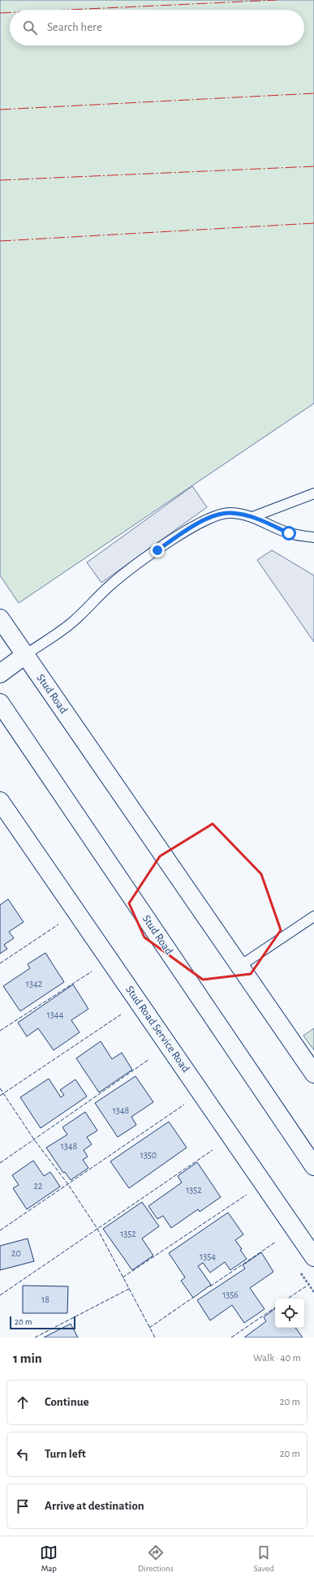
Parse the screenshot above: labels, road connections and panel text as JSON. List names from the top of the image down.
{
  "streets": {
    "main road": ["Stud Road", "Stud Road Service Road"]
  },
  "house_numbers": [
    "1342",
    "1344",
    "1348",
    "1348",
    "1350",
    "22",
    "1352",
    "1352",
    "20",
    "1354",
    "1356",
    "18"
  ],
  "scale_bar": "20 m",
  "page": {
    "search": "Search here",
    "scale": "20 m",
    "heading": ["1 min", "Walk · 40 m"],
    "list": [
      ["Continue", "20 m"],
      ["Turn left", "20 m"],
      "Arrive at destination"
    ],
    "nav": ["Map", "Directions", "Saved"]
  }
}
